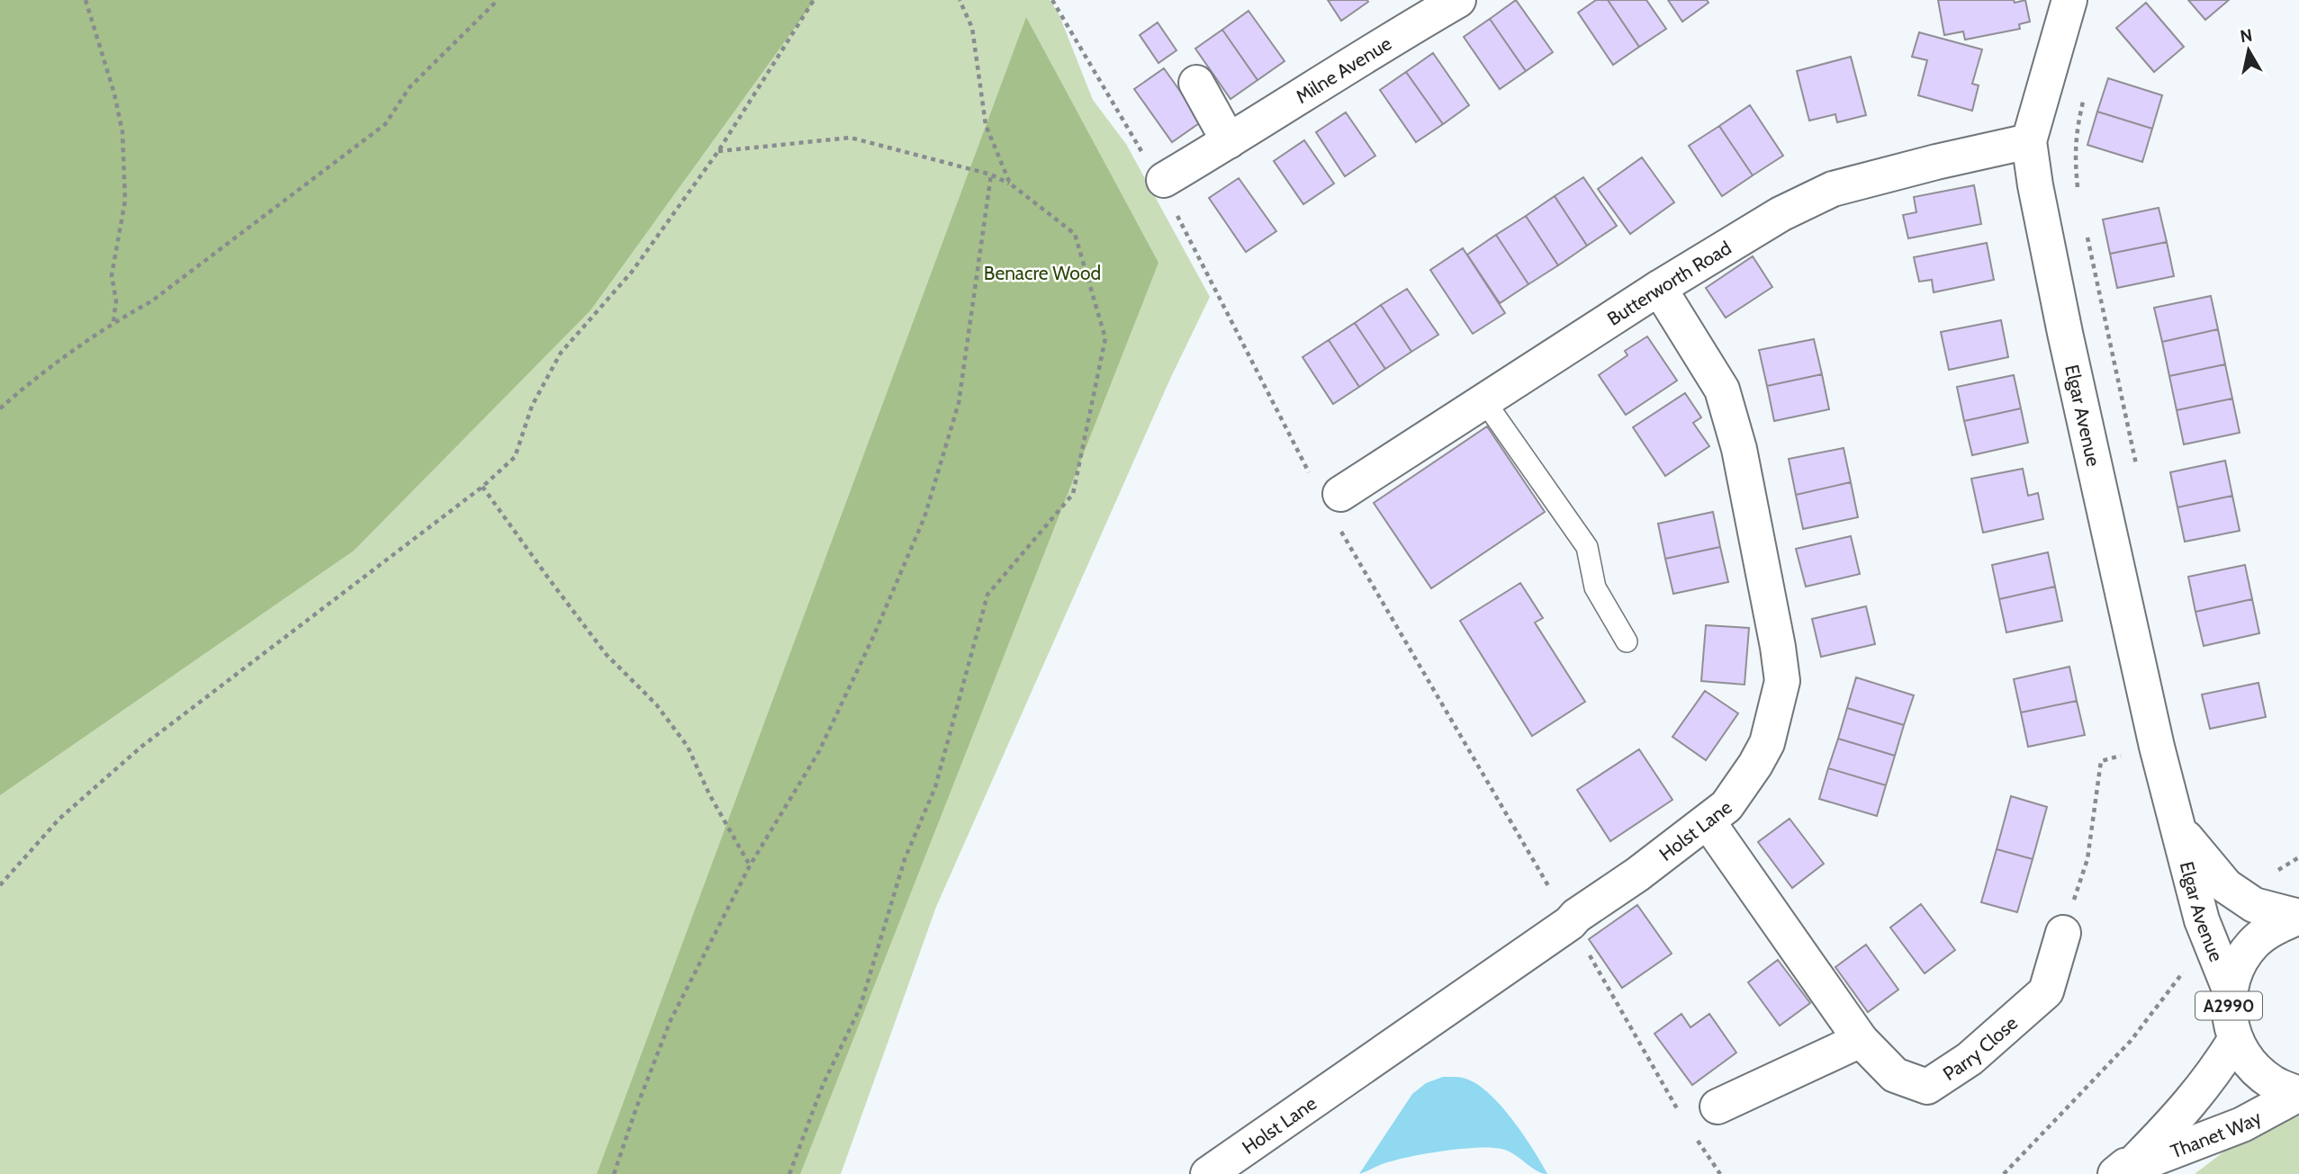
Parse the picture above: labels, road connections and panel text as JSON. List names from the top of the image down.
{
  "streets": {
    "street": [
      "Milne Avenue",
      "Butterworth Road",
      "Elgar Avenue",
      "Holst Lane",
      "A2990",
      "Parry Close",
      "Thanet Way"
    ]
  },
  "crossings": [
    ["Butterworth Road", "Elgar Avenue"],
    ["Butterworth Road", "Holst Lane"],
    ["Elgar Avenue", "A2990"],
    ["Holst Lane", "Parry Close"],
    ["A2990", "Thanet Way"]
  ],
  "parks": ["Benacre Wood"],
  "north": "top"
}
